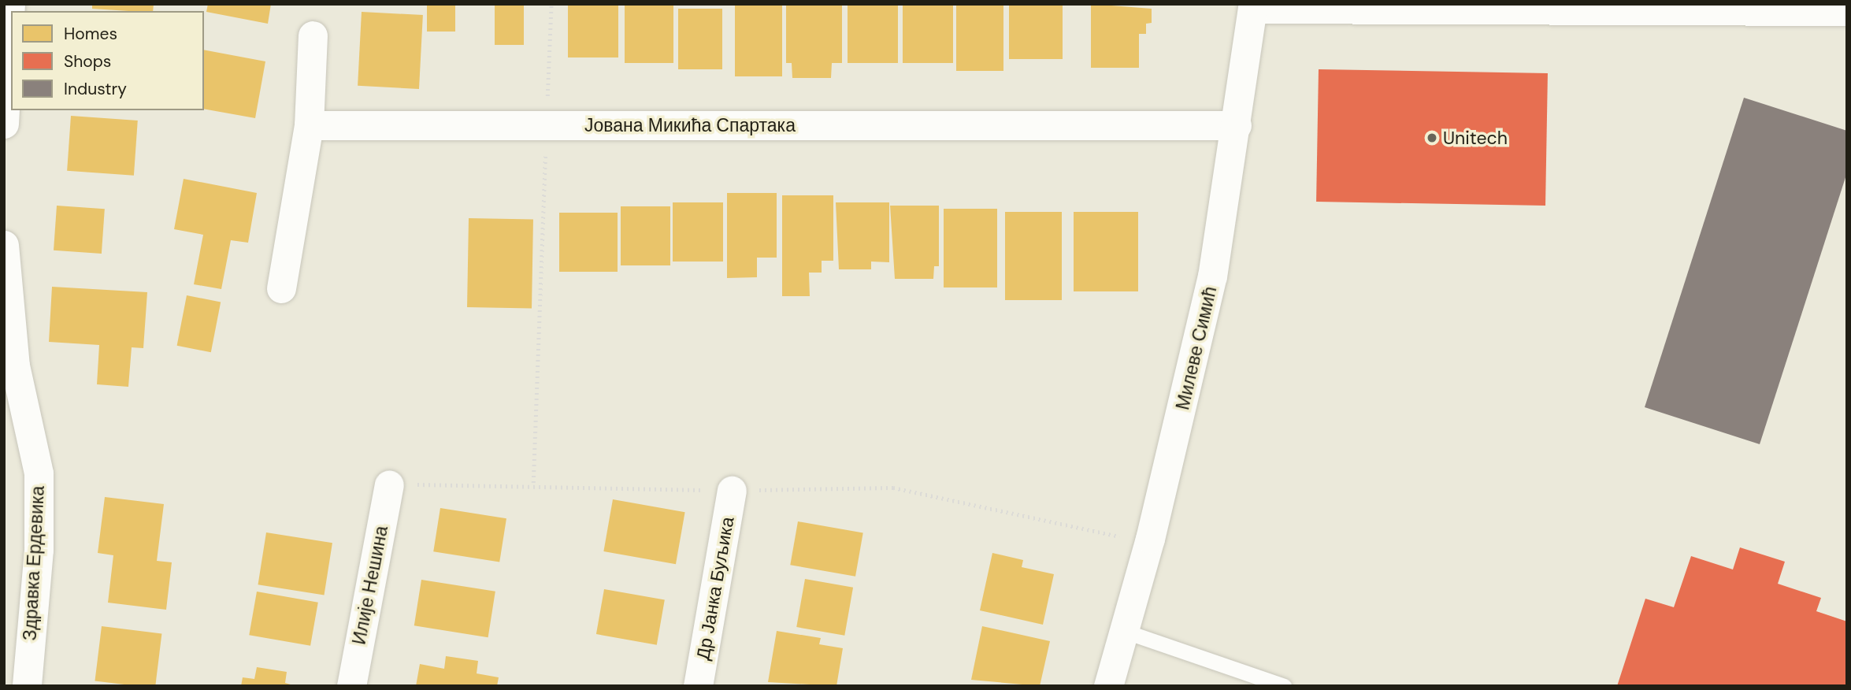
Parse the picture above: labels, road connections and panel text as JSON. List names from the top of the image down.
{
  "streets": {
    "street": [
      "Јована Микића Спартака",
      "Милеве Симић",
      "Здравка Ердевика",
      "Илије Нешина",
      "Др Јанка Буљика"
    ]
  },
  "crossings": [
    ["Јована Микића Спартака", "Милеве Симић"]
  ],
  "places": ["Unitech"],
  "legend": ["Homes", "Shops", "Industry"]
}
